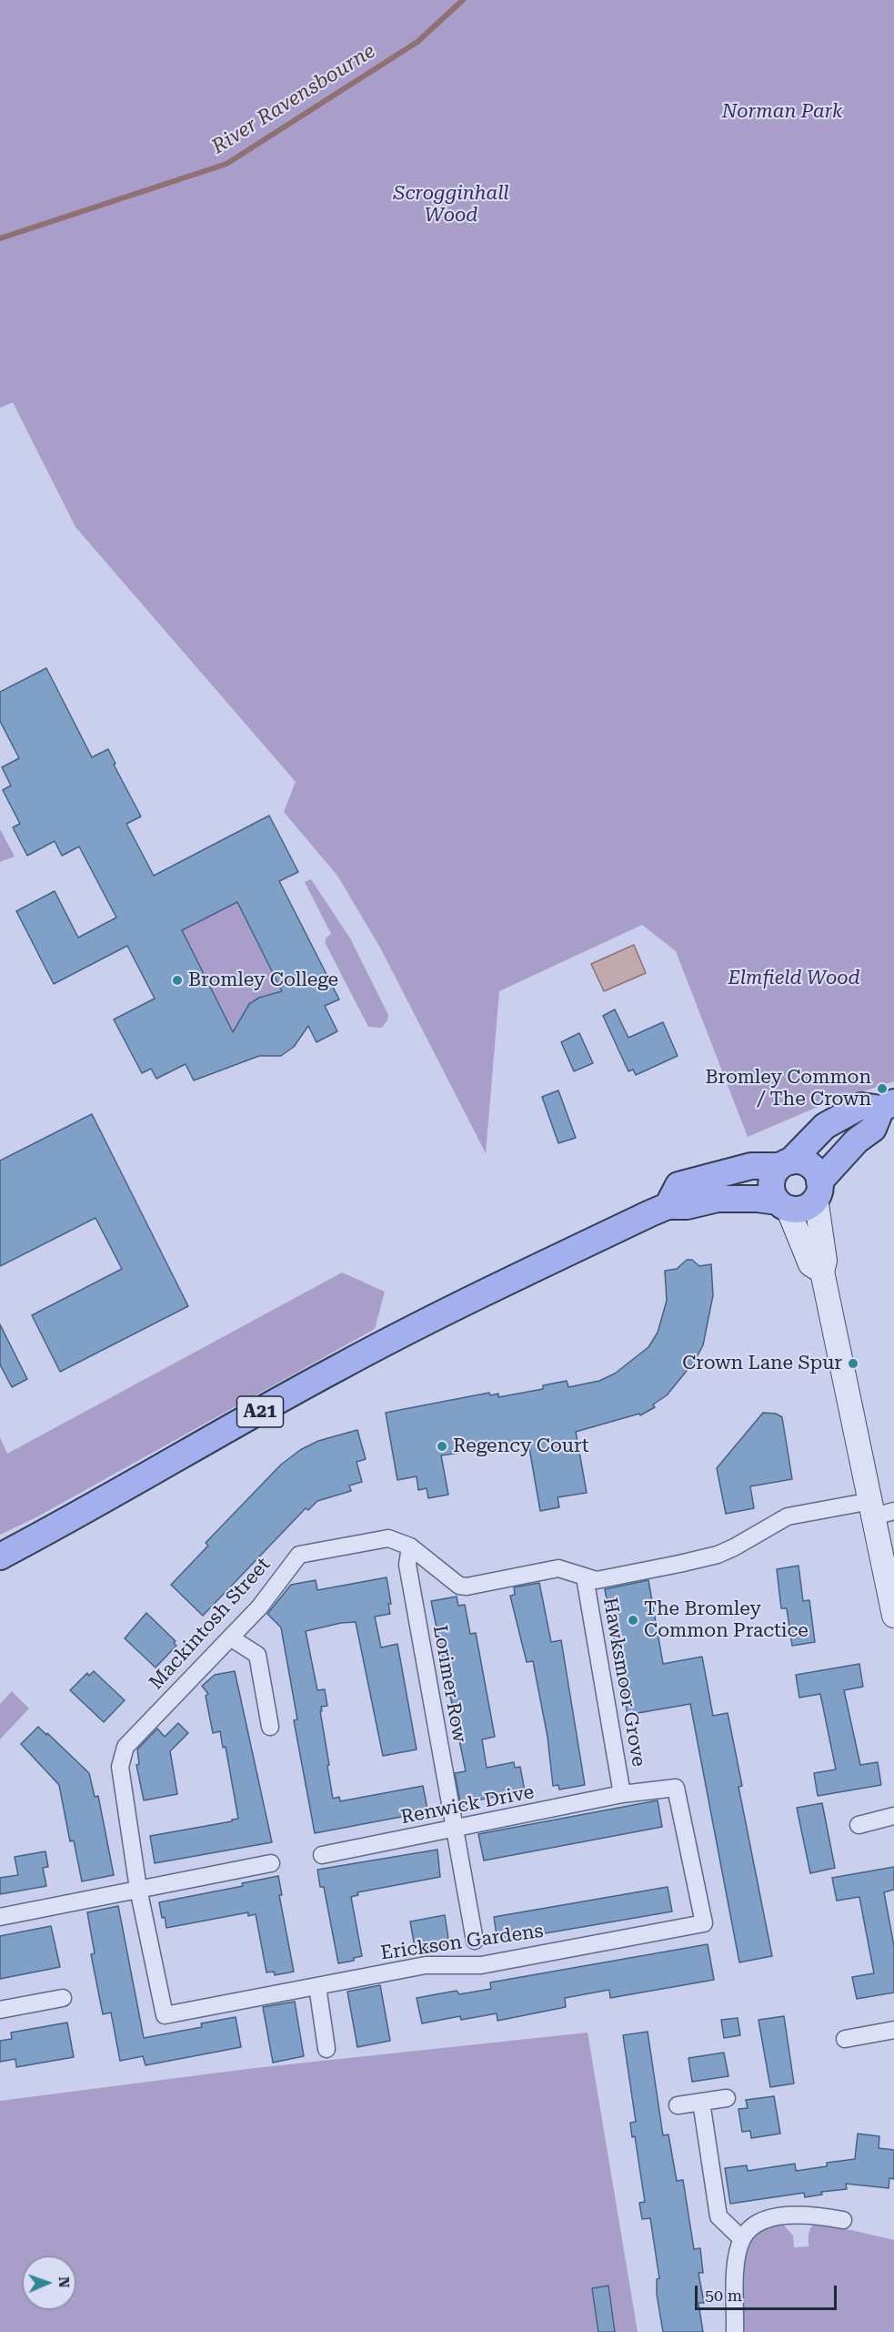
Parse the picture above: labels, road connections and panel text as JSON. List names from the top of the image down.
{
  "streets": {
    "main road": ["A21"],
    "street": [
      "Mackintosh Street",
      "Hawksmoor Grove",
      "Lorimer Row",
      "Renwick Drive",
      "Erickson Gardens"
    ]
  },
  "crossings": [
    ["Mackintosh Street", "Hawksmoor Grove"],
    ["Mackintosh Street", "Lorimer Row"],
    ["Mackintosh Street", "Erickson Gardens"],
    ["Hawksmoor Grove", "Renwick Drive"],
    ["Hawksmoor Grove", "Erickson Gardens"],
    ["Lorimer Row", "Renwick Drive"],
    ["Renwick Drive", "Erickson Gardens"]
  ],
  "water": ["River Ravensbourne"],
  "parks": ["Norman Park", "Scrogginhall Wood", "Elmfield Wood"],
  "places": [
    "Bromley College",
    "Bromley Common / The Crown",
    "Crown Lane Spur",
    "Regency Court",
    "The Bromley Common Practice"
  ],
  "scale_bar": "50 m",
  "north": "right"
}
